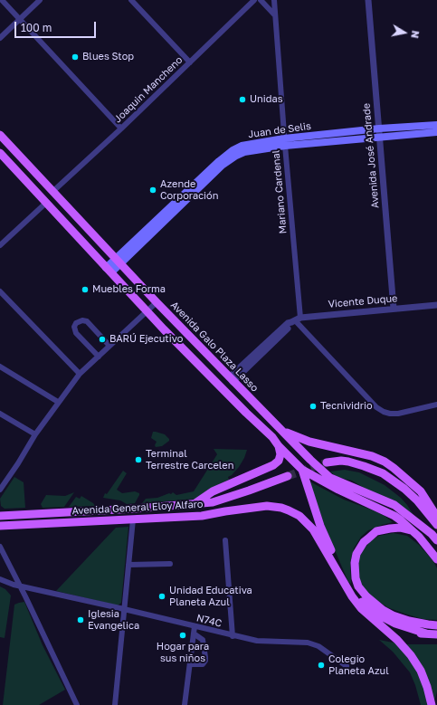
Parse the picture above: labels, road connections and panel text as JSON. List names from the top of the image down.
{
  "streets": {
    "main road": ["Juan de Selis", "Avenida Galo Plaza Lasso", "Avenida General Eloy Alfaro"],
    "street": [
      "Joaquin Mancheno",
      "Avenida José Andrade",
      "Mariano Cardenal",
      "Vicente Duque",
      "N74C"
    ]
  },
  "crossings": [
    ["Joaquin Mancheno", "Avenida Galo Plaza Lasso"],
    ["Juan de Selis", "Avenida José Andrade"],
    ["Juan de Selis", "Mariano Cardenal"],
    ["Juan de Selis", "Avenida Galo Plaza Lasso"],
    ["Avenida José Andrade", "Vicente Duque"],
    ["Mariano Cardenal", "Vicente Duque"]
  ],
  "places": [
    "Blues Stop",
    "Unidas",
    "Azende Corporación",
    "Muebles Forma",
    "BARÚ Ejecutivo",
    "Tecnividrio",
    "Terminal Terrestre Carcelen",
    "Unidad Educativa Planeta Azul",
    "Iglesia Evangelica",
    "Hogar para sus niños",
    "Colegio Planeta Azul"
  ],
  "scale_bar": "100 m",
  "north": "right"
}
